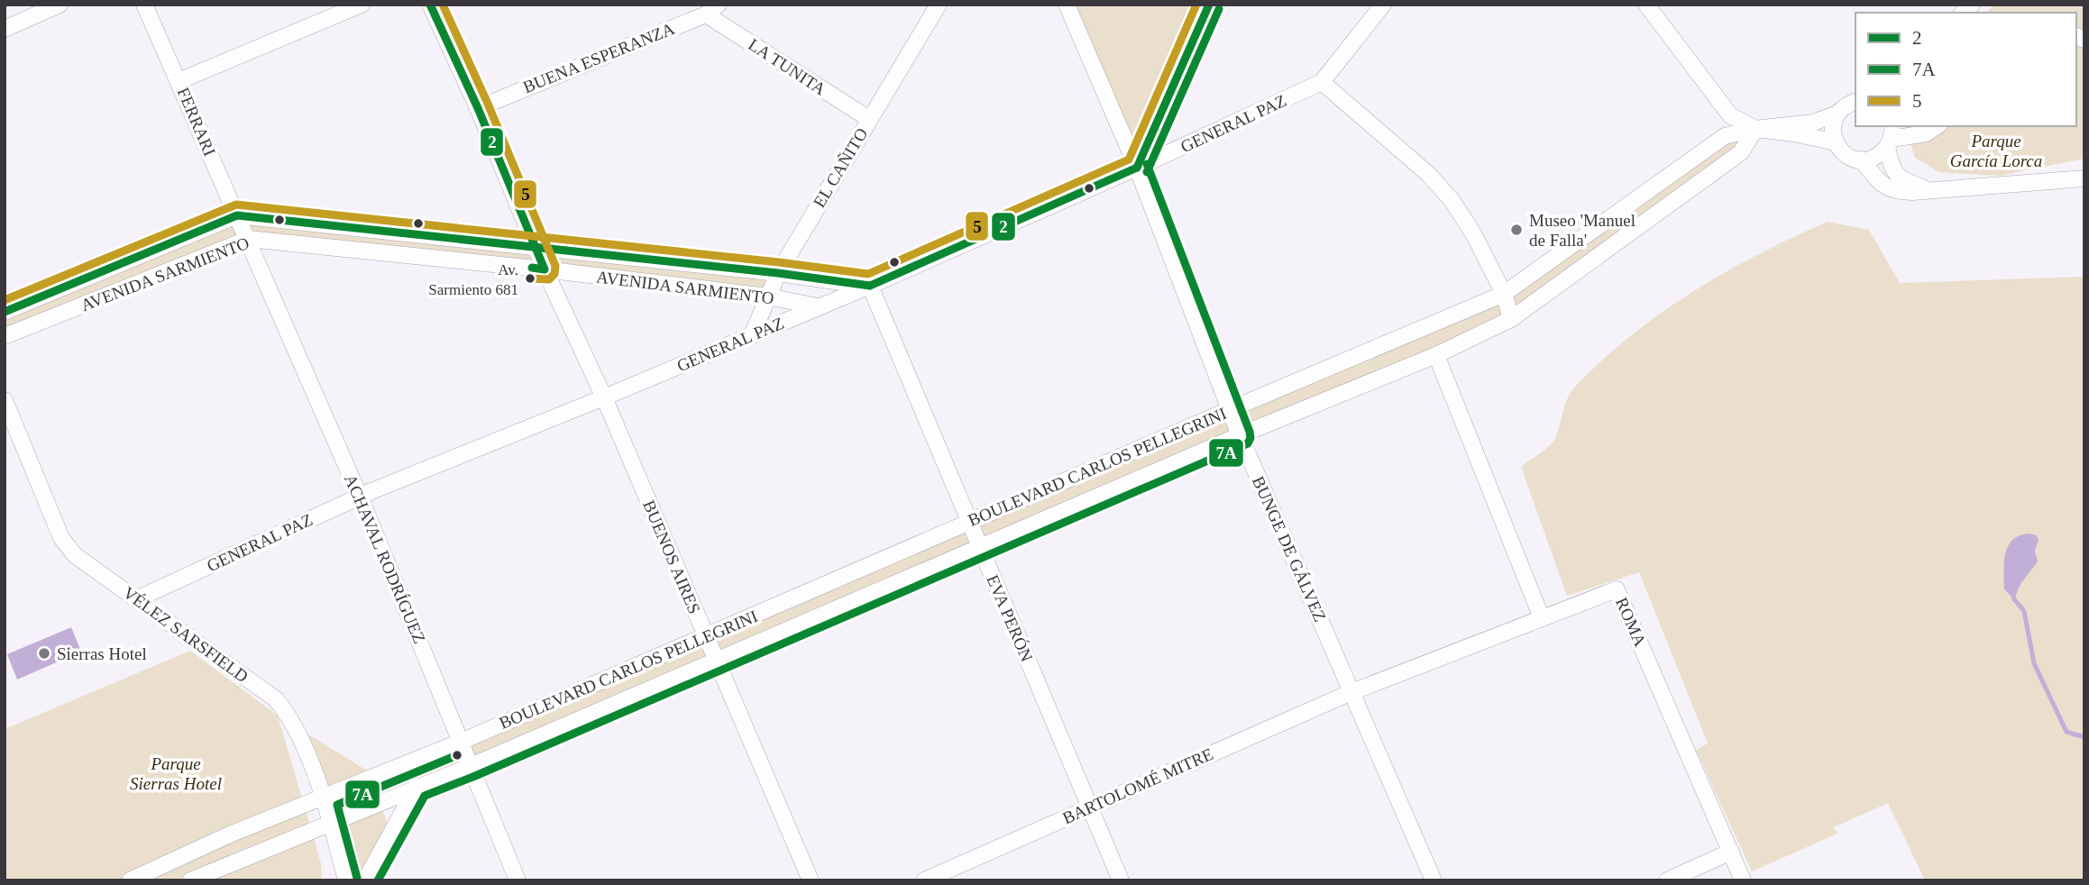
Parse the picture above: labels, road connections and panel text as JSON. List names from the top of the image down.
{
  "streets": {
    "street": [
      "BUENA ESPERANZA",
      "LA TUNITA",
      "FERRARI",
      "GENERAL PAZ",
      "EL CAÑITO",
      "AVENIDA SARMIENTO",
      "BOULEVARD CARLOS PELLEGRINI",
      "BUNGE DE GÁLVEZ",
      "BUENOS AIRES",
      "ACHAVAL RODRÍGUEZ",
      "EVA PERÓN",
      "ROMA",
      "VÉLEZ SARSFIELD",
      "BARTOLOMÉ MITRE"
    ]
  },
  "crossings": [
    ["BUENA ESPERANZA", "LA TUNITA"],
    ["BUENA ESPERANZA", "BUENOS AIRES"],
    ["LA TUNITA", "EL CAÑITO"],
    ["FERRARI", "AVENIDA SARMIENTO"],
    ["FERRARI", "ACHAVAL RODRÍGUEZ"],
    ["GENERAL PAZ", "EL CAÑITO"],
    ["GENERAL PAZ", "AVENIDA SARMIENTO"],
    ["GENERAL PAZ", "BUNGE DE GÁLVEZ"],
    ["GENERAL PAZ", "BUENOS AIRES"],
    ["GENERAL PAZ", "ACHAVAL RODRÍGUEZ"],
    ["GENERAL PAZ", "EVA PERÓN"],
    ["GENERAL PAZ", "VÉLEZ SARSFIELD"],
    ["EL CAÑITO", "AVENIDA SARMIENTO"],
    ["AVENIDA SARMIENTO", "BUENOS AIRES"],
    ["AVENIDA SARMIENTO", "ACHAVAL RODRÍGUEZ"],
    ["AVENIDA SARMIENTO", "EVA PERÓN"],
    ["BOULEVARD CARLOS PELLEGRINI", "BUNGE DE GÁLVEZ"],
    ["BOULEVARD CARLOS PELLEGRINI", "BUENOS AIRES"],
    ["BOULEVARD CARLOS PELLEGRINI", "ACHAVAL RODRÍGUEZ"],
    ["BOULEVARD CARLOS PELLEGRINI", "EVA PERÓN"],
    ["BOULEVARD CARLOS PELLEGRINI", "VÉLEZ SARSFIELD"],
    ["BUNGE DE GÁLVEZ", "ROMA"],
    ["BUNGE DE GÁLVEZ", "BARTOLOMÉ MITRE"],
    ["EVA PERÓN", "BARTOLOMÉ MITRE"],
    ["ROMA", "BARTOLOMÉ MITRE"]
  ],
  "parks": ["Parque García Lorca", "Parque Sierras Hotel"],
  "places": ["Museo 'Manuel de Falla'", "Av. Sarmiento 681", "Sierras Hotel"],
  "lines": ["transit line 2", "transit line 5", "transit line 7A"],
  "legend": ["2", "7A", "5"]
}
